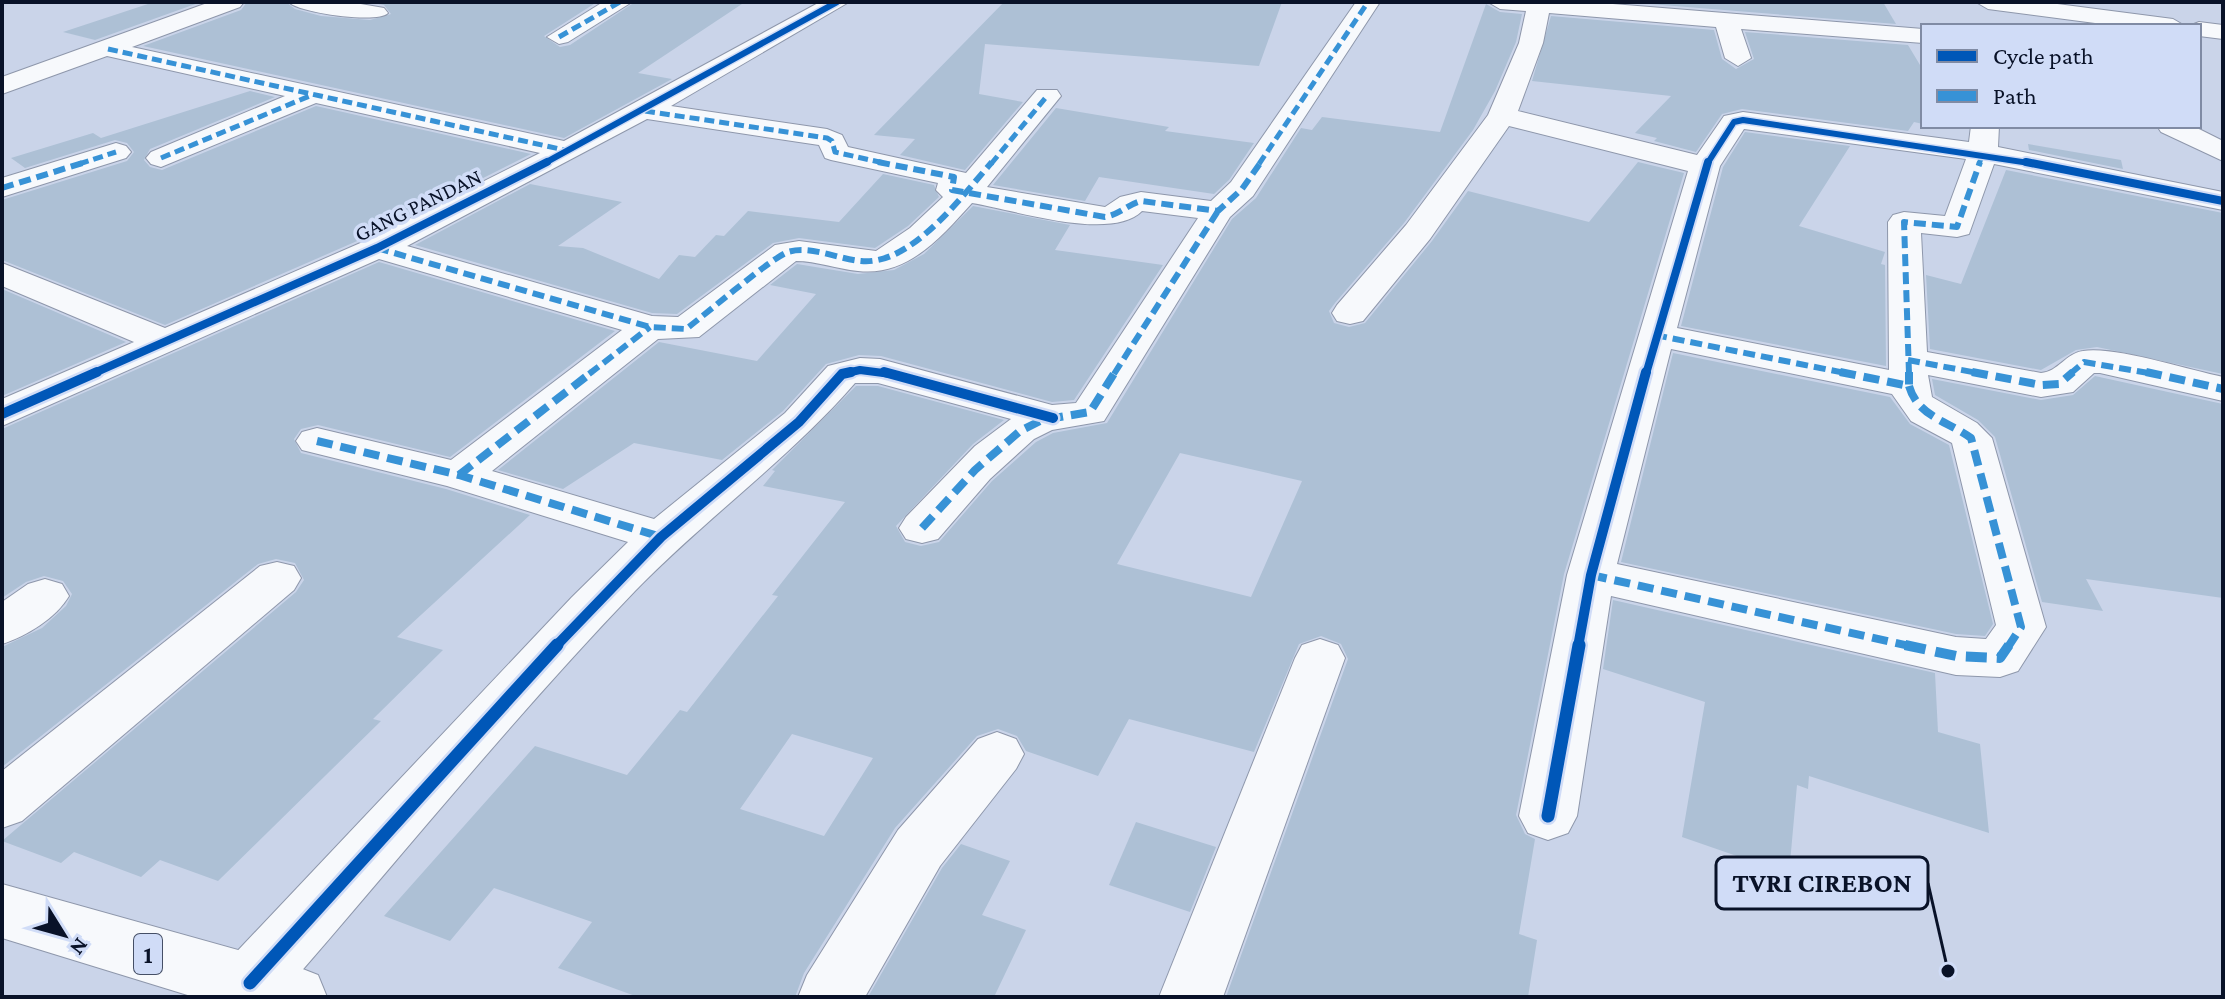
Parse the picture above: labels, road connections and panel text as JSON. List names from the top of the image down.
{
  "streets": {
    "main road": ["GANG PANDAN", "1"]
  },
  "places": ["TVRI CIREBON"],
  "legend": ["Cycle path", "Path"],
  "north": "bottom right"
}
